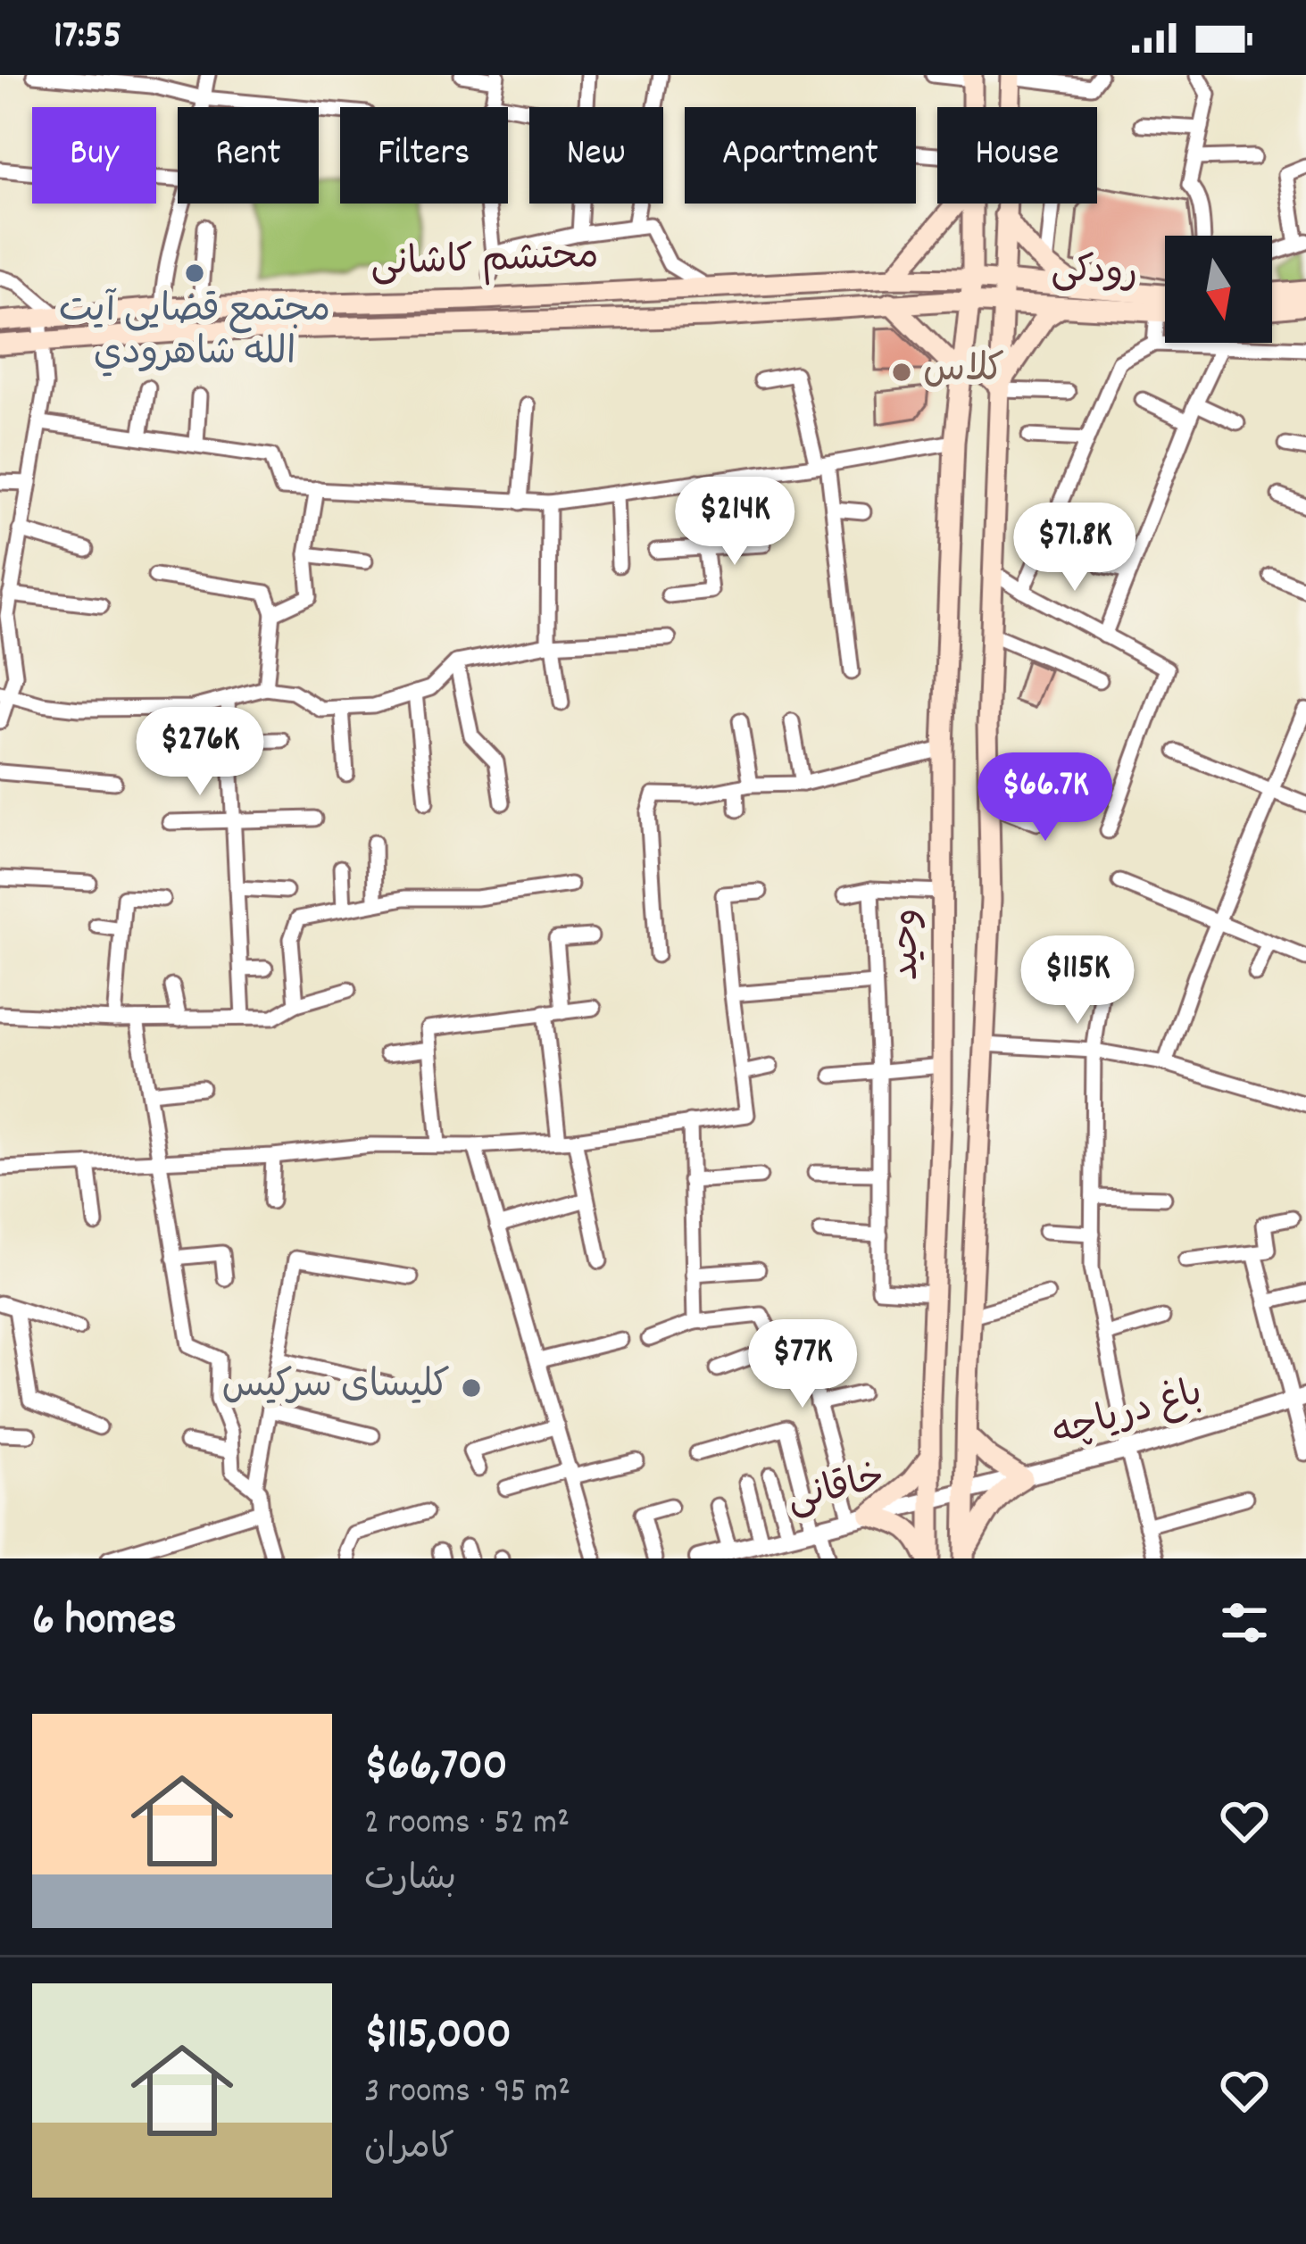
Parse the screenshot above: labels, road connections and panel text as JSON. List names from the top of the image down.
{
  "streets": {
    "main road": ["محتشم کاشانی", "رودکی", "وحید"],
    "street": ["باغ دریاچه", "خاقانی"]
  },
  "crossings": [
    ["محتشم کاشانی", "رودکی"],
    ["محتشم کاشانی", "وحید"],
    ["رودکی", "وحید"],
    ["وحید", "باغ دریاچه"],
    ["وحید", "خاقانی"],
    ["باغ دریاچه", "خاقانی"]
  ],
  "places": ["مجتمع قضایی آیت الله شاهرودي", "کلاس", "کلیسای سرکیس"],
  "north": "bottom",
  "page": {
    "status": "17:55",
    "chip": [
      "Buy",
      "Rent",
      "Filters",
      "New",
      "Apartment",
      "House"
    ],
    "price": [
      "$214K",
      "$71.8K",
      "$276K",
      "$66.7K",
      "$115K",
      "$77K"
    ],
    "heading": "6 homes",
    "list": [
      {
        "name": "$66,700",
        "note": "2 rooms · 52 m² · بشارت"
      },
      {
        "name": "$115,000",
        "note": "3 rooms · 95 m² · کامران"
      }
    ]
  }
}
